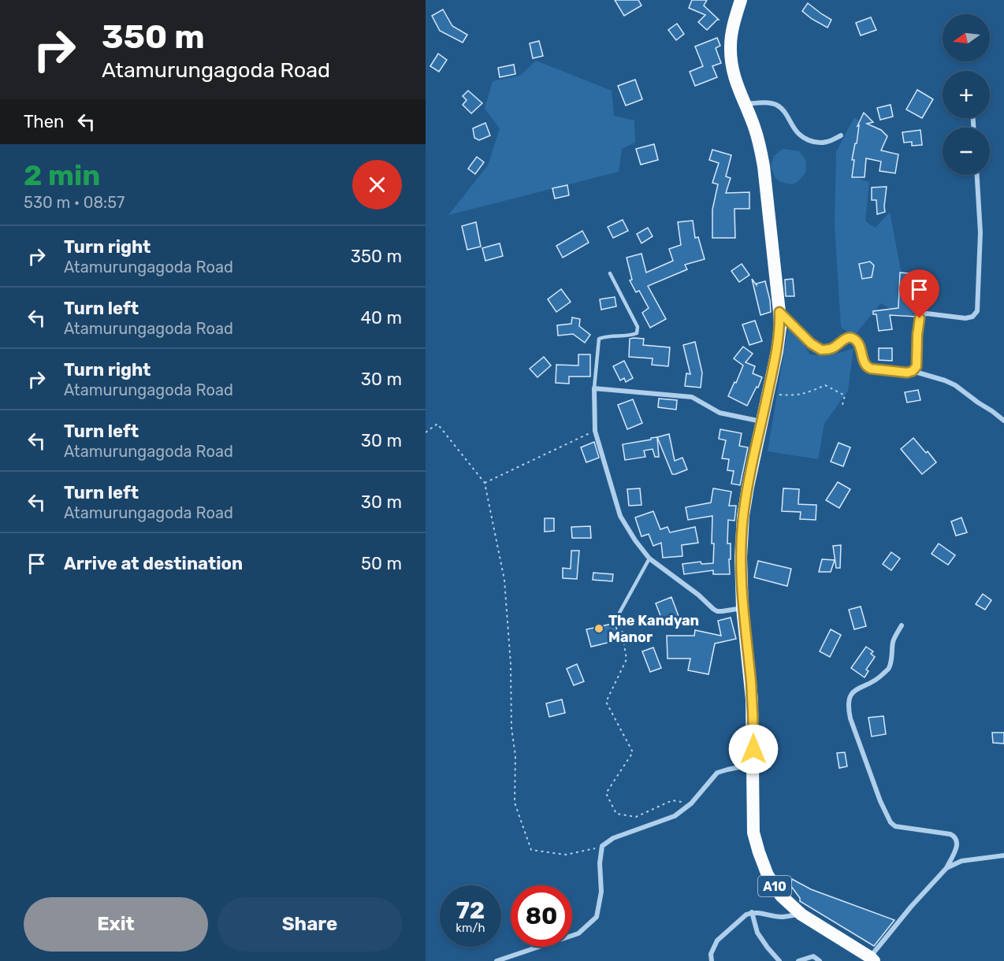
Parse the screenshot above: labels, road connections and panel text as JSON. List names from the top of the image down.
{
  "streets": {
    "highway": ["A10"]
  },
  "places": ["The Kandyan Manor"],
  "north": "left",
  "page": {
    "turn": ["350 m", "Atamurungagoda Road"],
    "map_buttons": ["+", "−"],
    "then": "Then",
    "heading": ["2 min", "530 m · 08:57"],
    "list": [
      {
        "name": "Turn right",
        "note": "Atamurungagoda Road",
        "value": "350 m"
      },
      {
        "name": "Turn left",
        "note": "Atamurungagoda Road",
        "value": "40 m"
      },
      {
        "name": "Turn right",
        "note": "Atamurungagoda Road",
        "value": "30 m"
      },
      {
        "name": "Turn left",
        "note": "Atamurungagoda Road",
        "value": "30 m"
      },
      {
        "name": "Turn left",
        "note": "Atamurungagoda Road",
        "value": "30 m"
      },
      {
        "name": "Arrive at destination",
        "value": "50 m"
      }
    ],
    "speed": "72 km/h",
    "limit": "80",
    "buttons": ["Exit", "Share"]
  }
}
